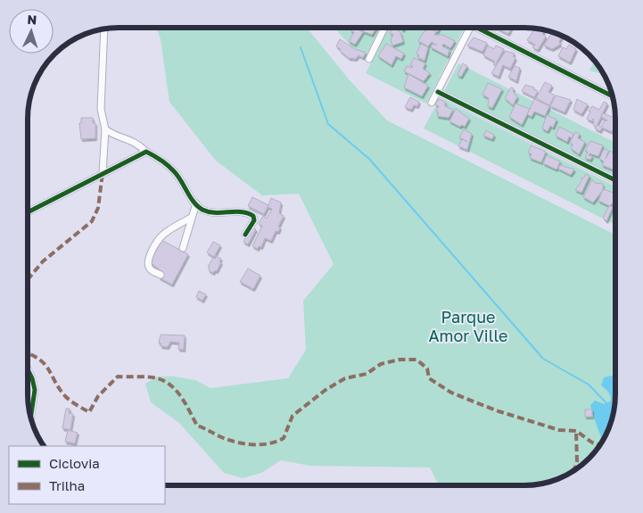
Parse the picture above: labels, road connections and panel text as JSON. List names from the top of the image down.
{
  "parks": ["Parque Amor Ville"],
  "legend": ["Ciclovia", "Trilha"],
  "north": "top"
}
